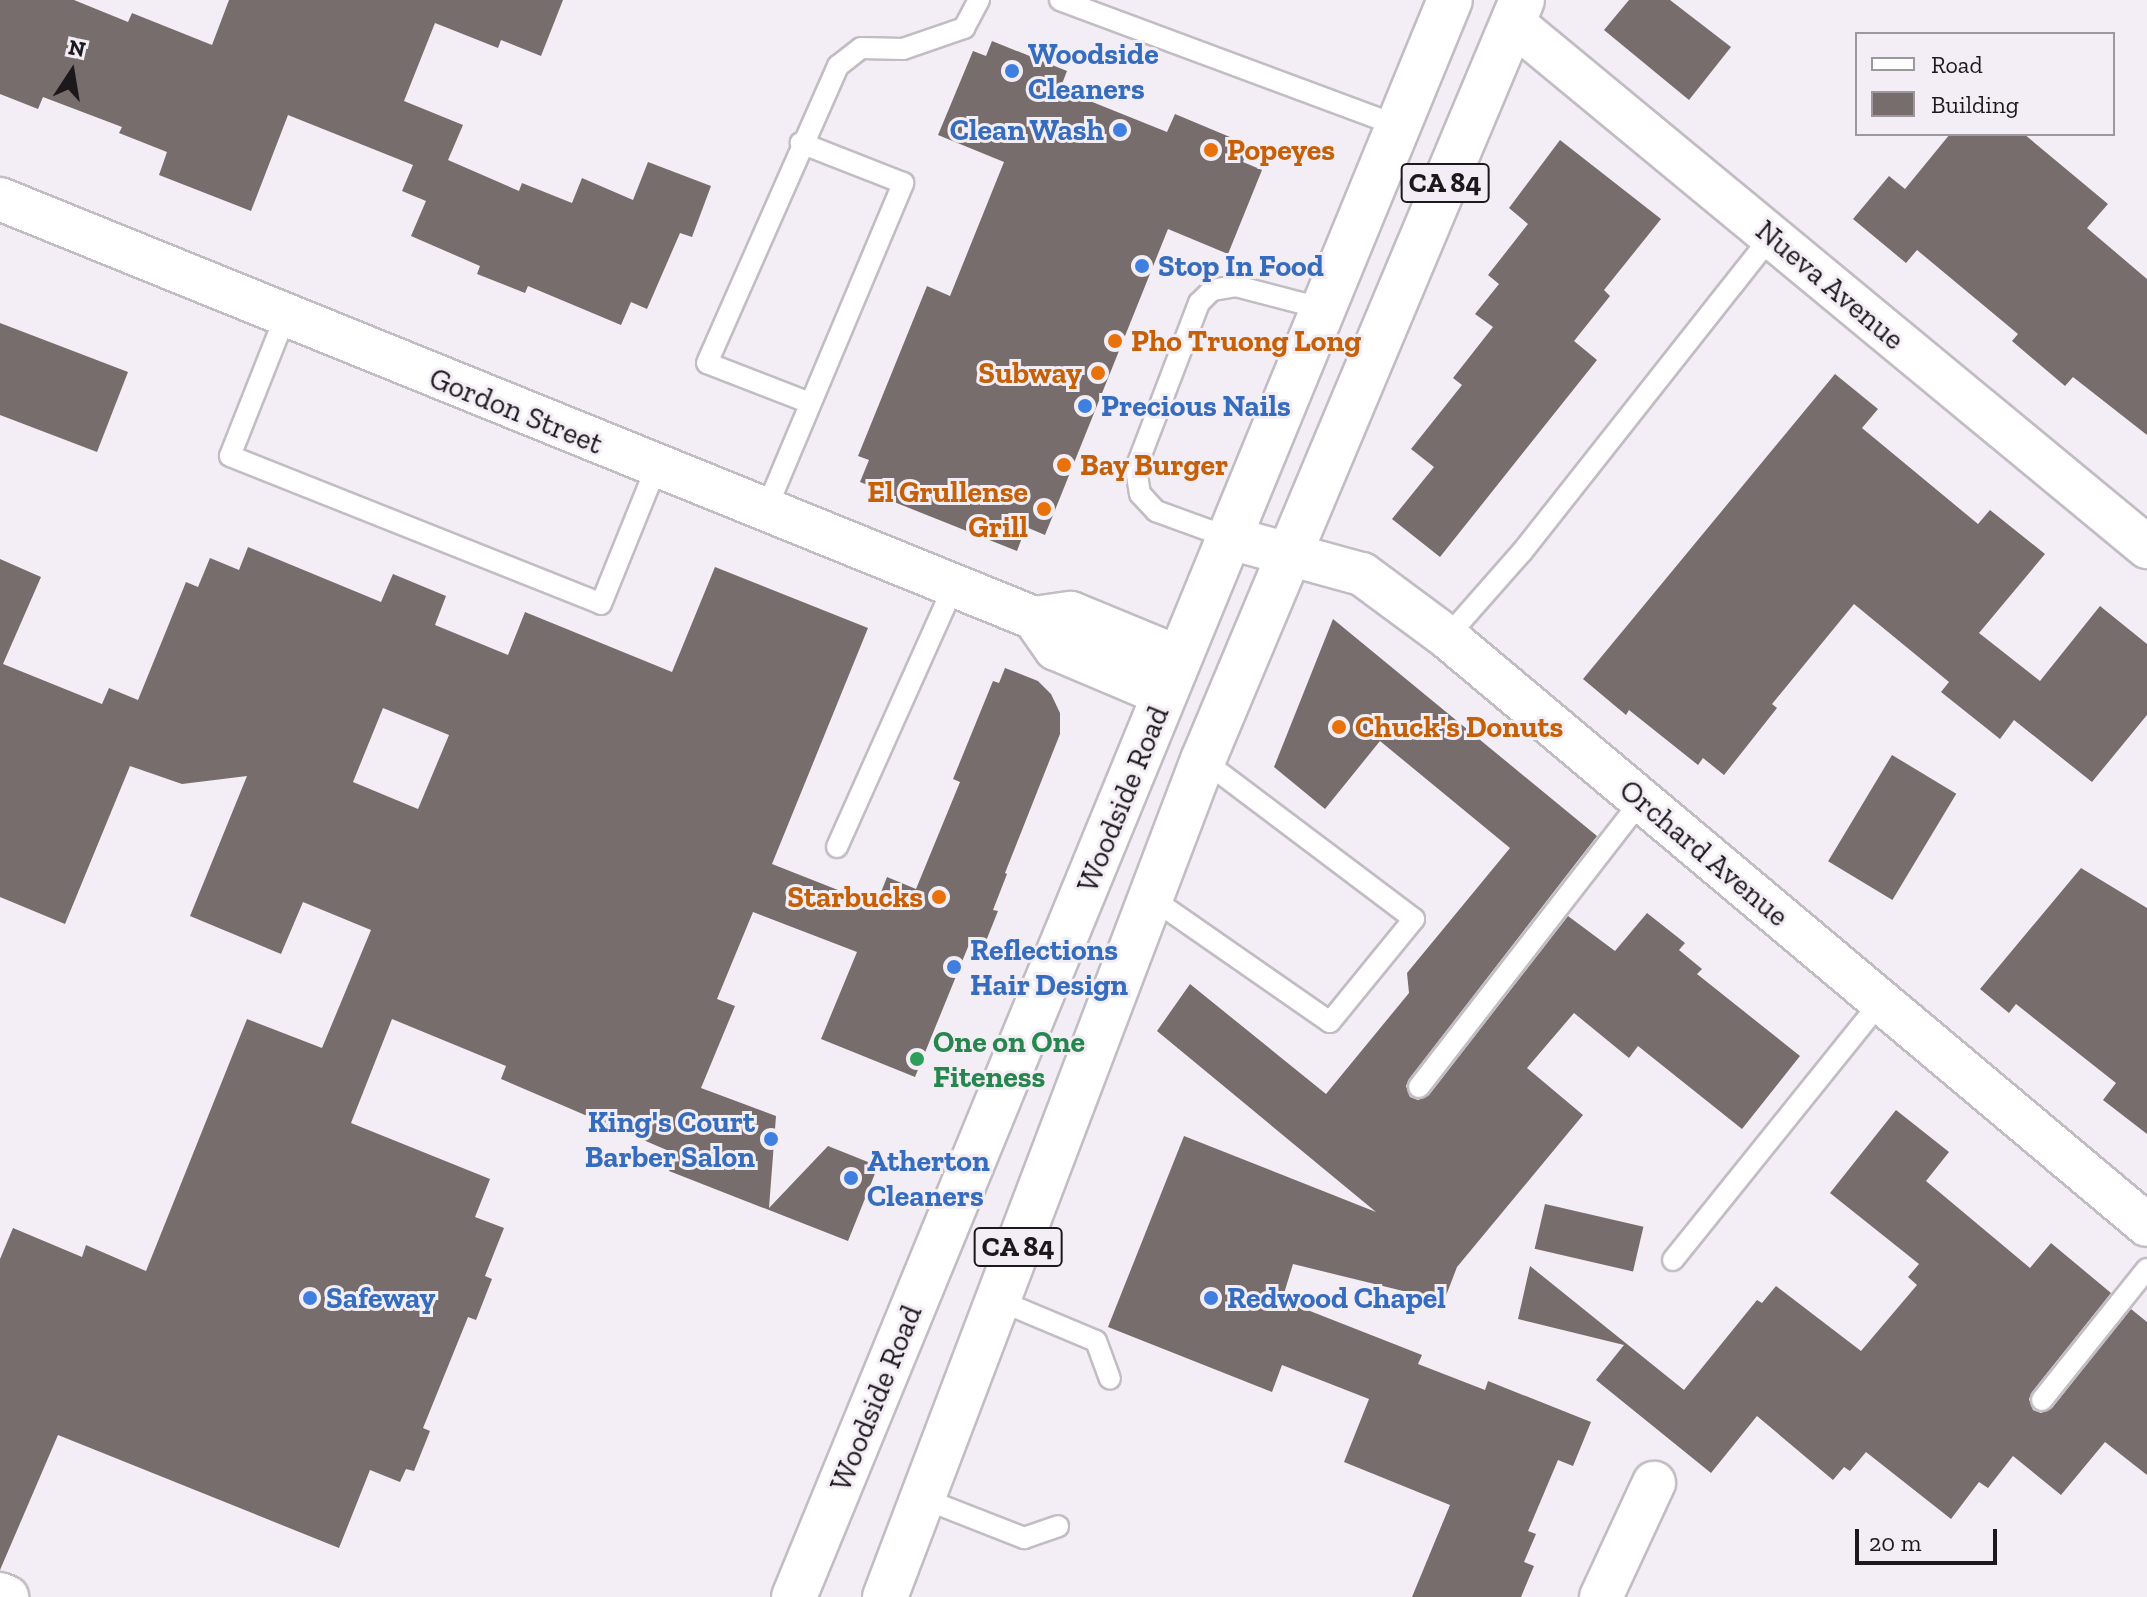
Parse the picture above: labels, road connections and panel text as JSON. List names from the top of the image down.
{
  "streets": {
    "main road": ["CA 84", "Woodside Road"],
    "street": ["Nueva Avenue", "Gordon Street", "Orchard Avenue"]
  },
  "crossings": [
    ["Nueva Avenue", "Woodside Road"],
    ["Gordon Street", "Woodside Road"],
    ["Woodside Road", "Orchard Avenue"]
  ],
  "places": [
    "Woodside Cleaners",
    "Clean Wash",
    "Popeyes",
    "Stop In Food",
    "Pho Truong Long",
    "Subway",
    "Precious Nails",
    "Bay Burger",
    "El Grullense Grill",
    "Chuck's Donuts",
    "Starbucks",
    "Reflections Hair Design",
    "One on One Fiteness",
    "King's Court Barber Salon",
    "Atherton Cleaners",
    "Safeway",
    "Redwood Chapel"
  ],
  "legend": ["Road", "Building"],
  "scale_bar": "20 m",
  "north": "top"
}
